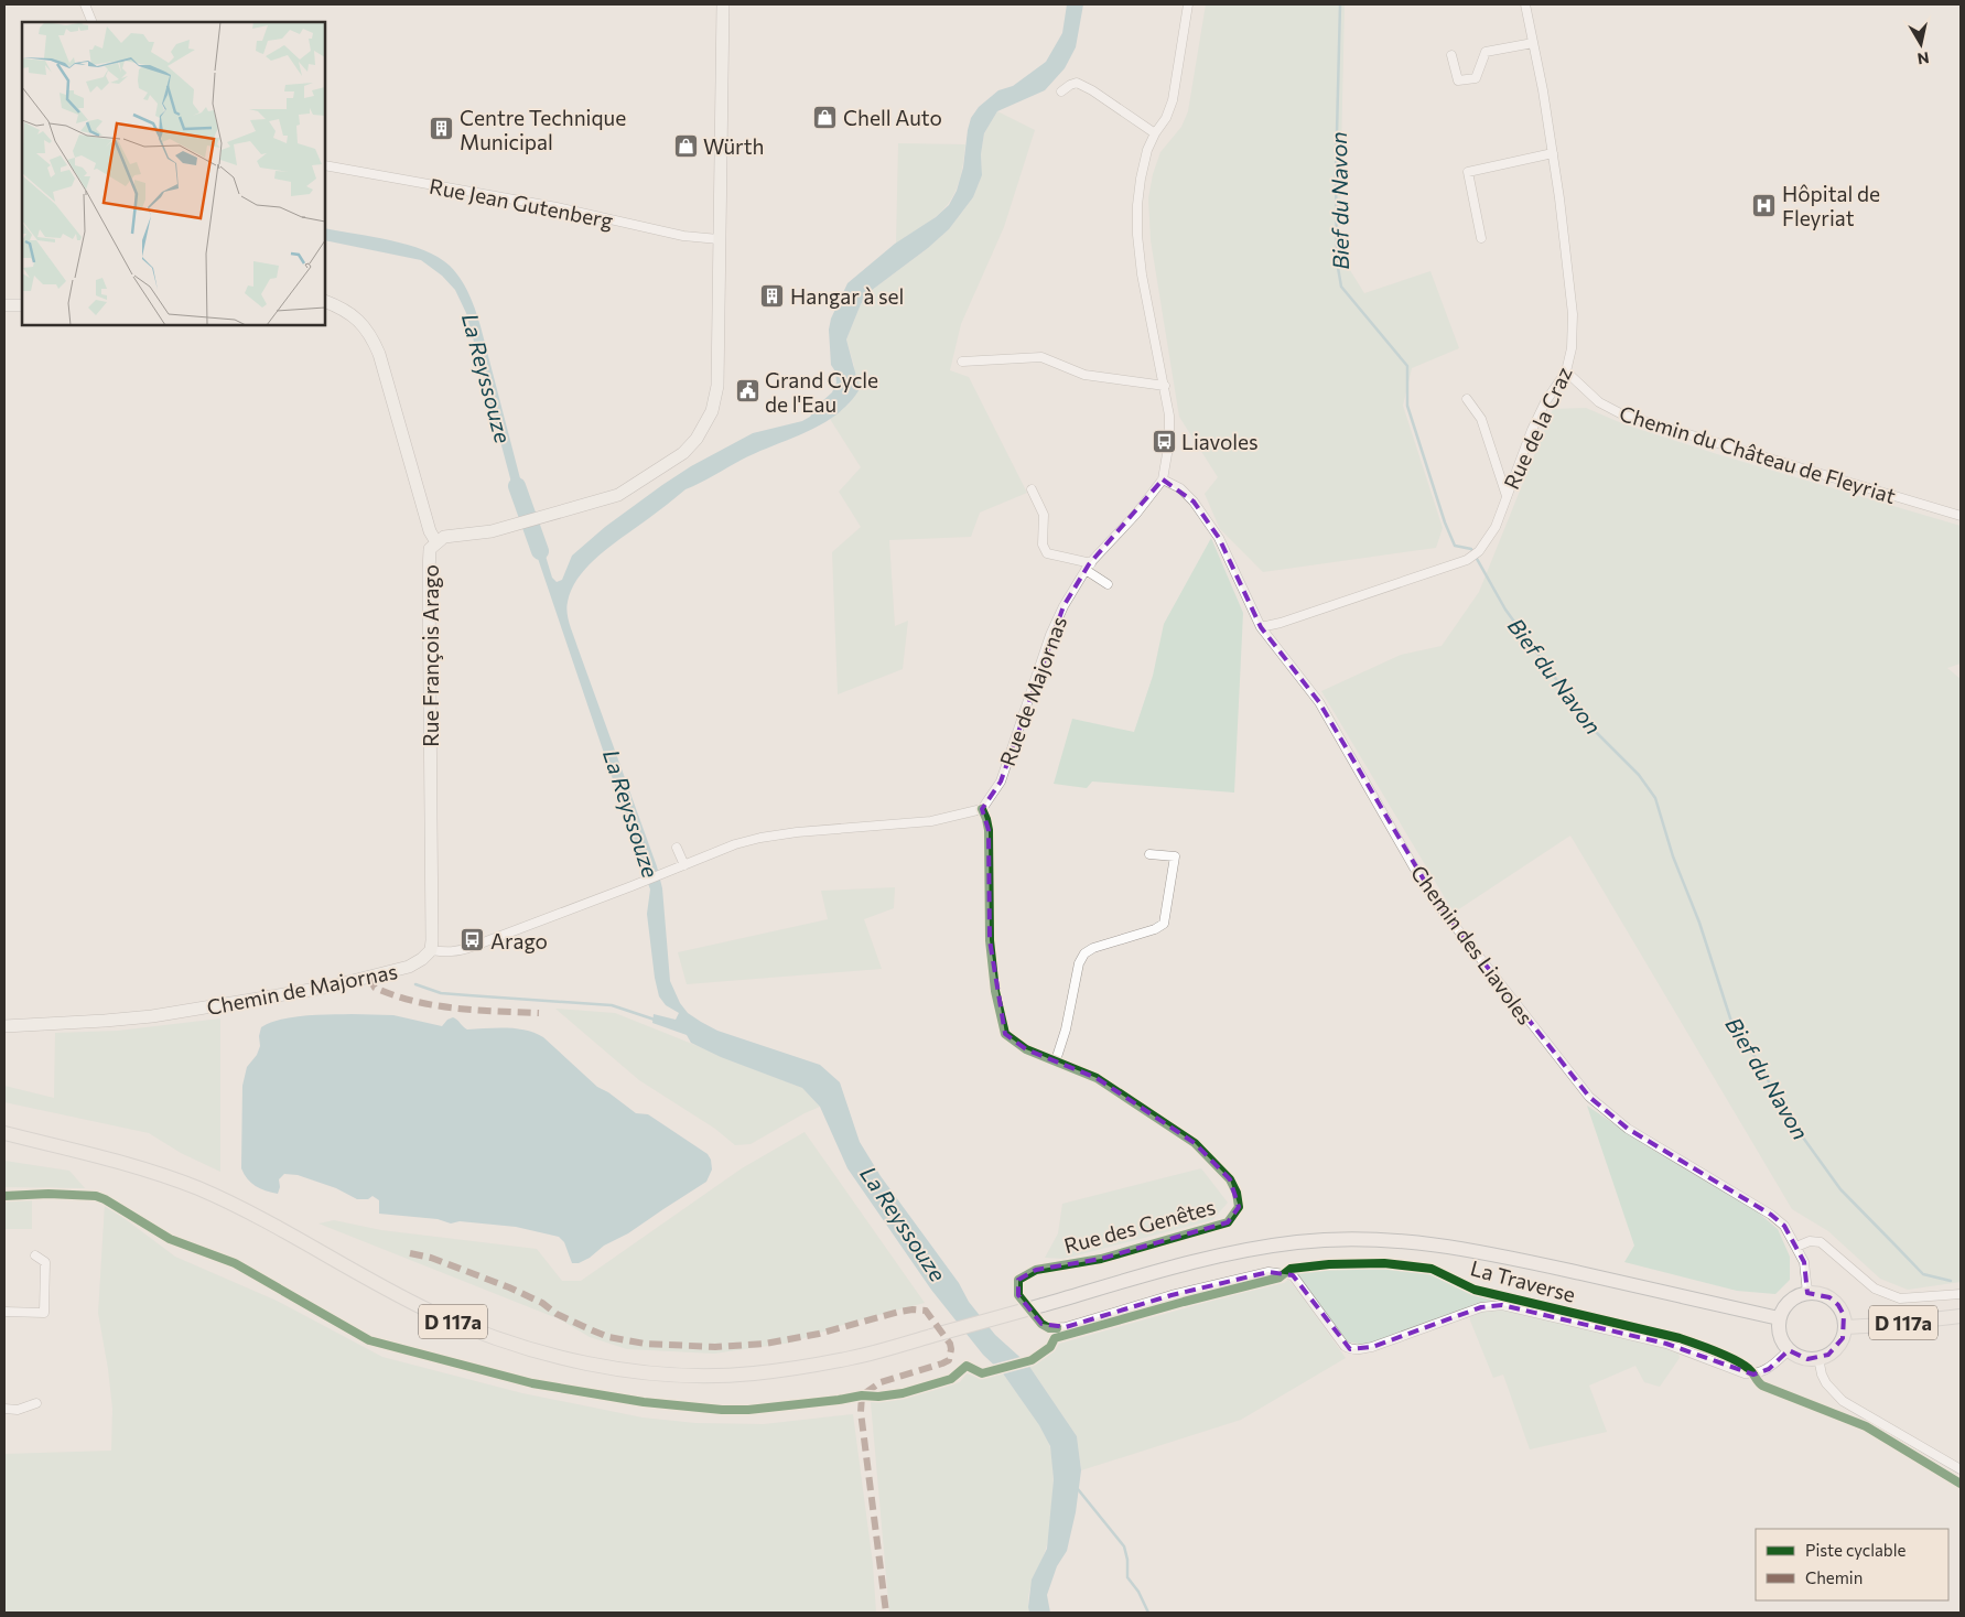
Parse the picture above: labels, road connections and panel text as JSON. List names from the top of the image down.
{
  "streets": {
    "main road": ["D 117a"],
    "street": [
      "Rue Jean Gutenberg",
      "Rue de la Craz",
      "Chemin du Château de Fleyriat",
      "Rue François Arago",
      "Rue de Majornas",
      "Chemin des Liavoles",
      "Chemin de Majornas",
      "Rue des Genêtes"
    ],
    "cycle path": ["La Traverse"]
  },
  "crossings": [
    ["Rue de la Craz", "Chemin du Château de Fleyriat"],
    ["Rue de la Craz", "Chemin des Liavoles"],
    ["Rue François Arago", "Chemin de Majornas"],
    ["Rue de Majornas", "Chemin des Liavoles"],
    ["Rue de Majornas", "Rue des Genêtes"],
    ["Chemin des Liavoles", "Rue des Genêtes"],
    ["Chemin des Liavoles", "D 117a"],
    ["Rue des Genêtes", "D 117a"]
  ],
  "water": ["Bief du Navon", "La Reyssouze"],
  "places": {
    "shop": ["Chell Auto", "Würth"],
    "building": ["Centre Technique Municipal", "Hangar à sel"],
    "hospital": ["Hôpital de Fleyriat"],
    "public building": ["Grand Cycle de l'Eau"],
    "bus stop": ["Liavoles", "Arago"]
  },
  "legend": ["Piste cyclable", "Chemin"],
  "north": "bottom"
}
